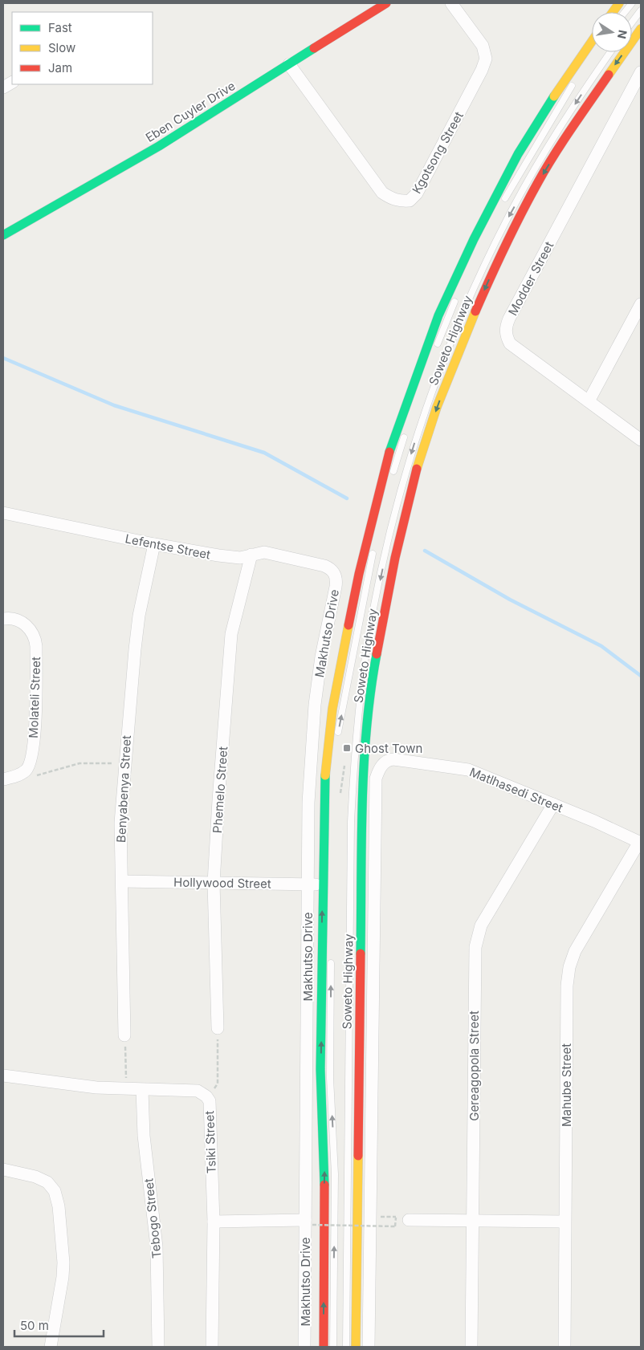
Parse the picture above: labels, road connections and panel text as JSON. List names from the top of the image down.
{
  "streets": {
    "main road": ["Eben Cuyler Drive", "Soweto Highway"],
    "street": [
      "Kgotsong Street",
      "Modder Street",
      "Lefentse Street",
      "Makhutso Drive",
      "Molateli Street",
      "Benyabenya Street",
      "Phemelo Street",
      "Matlhasedi Street",
      "Hollywood Street",
      "Gereagopola Street",
      "Mahube Street",
      "Tsiki Street",
      "Tebogo Street"
    ]
  },
  "crossings": [
    ["Eben Cuyler Drive", "Kgotsong Street"],
    ["Soweto Highway", "Hollywood Street"],
    ["Lefentse Street", "Makhutso Drive"],
    ["Lefentse Street", "Benyabenya Street"],
    ["Lefentse Street", "Phemelo Street"],
    ["Makhutso Drive", "Hollywood Street"],
    ["Benyabenya Street", "Hollywood Street"],
    ["Phemelo Street", "Hollywood Street"],
    ["Matlhasedi Street", "Gereagopola Street"],
    ["Matlhasedi Street", "Mahube Street"],
    ["Tsiki Street", "Tebogo Street"]
  ],
  "places": {
    "transit": ["Ghost Town"]
  },
  "legend": ["Fast", "Slow", "Jam"],
  "scale_bar": "50 m",
  "north": "right"
}
